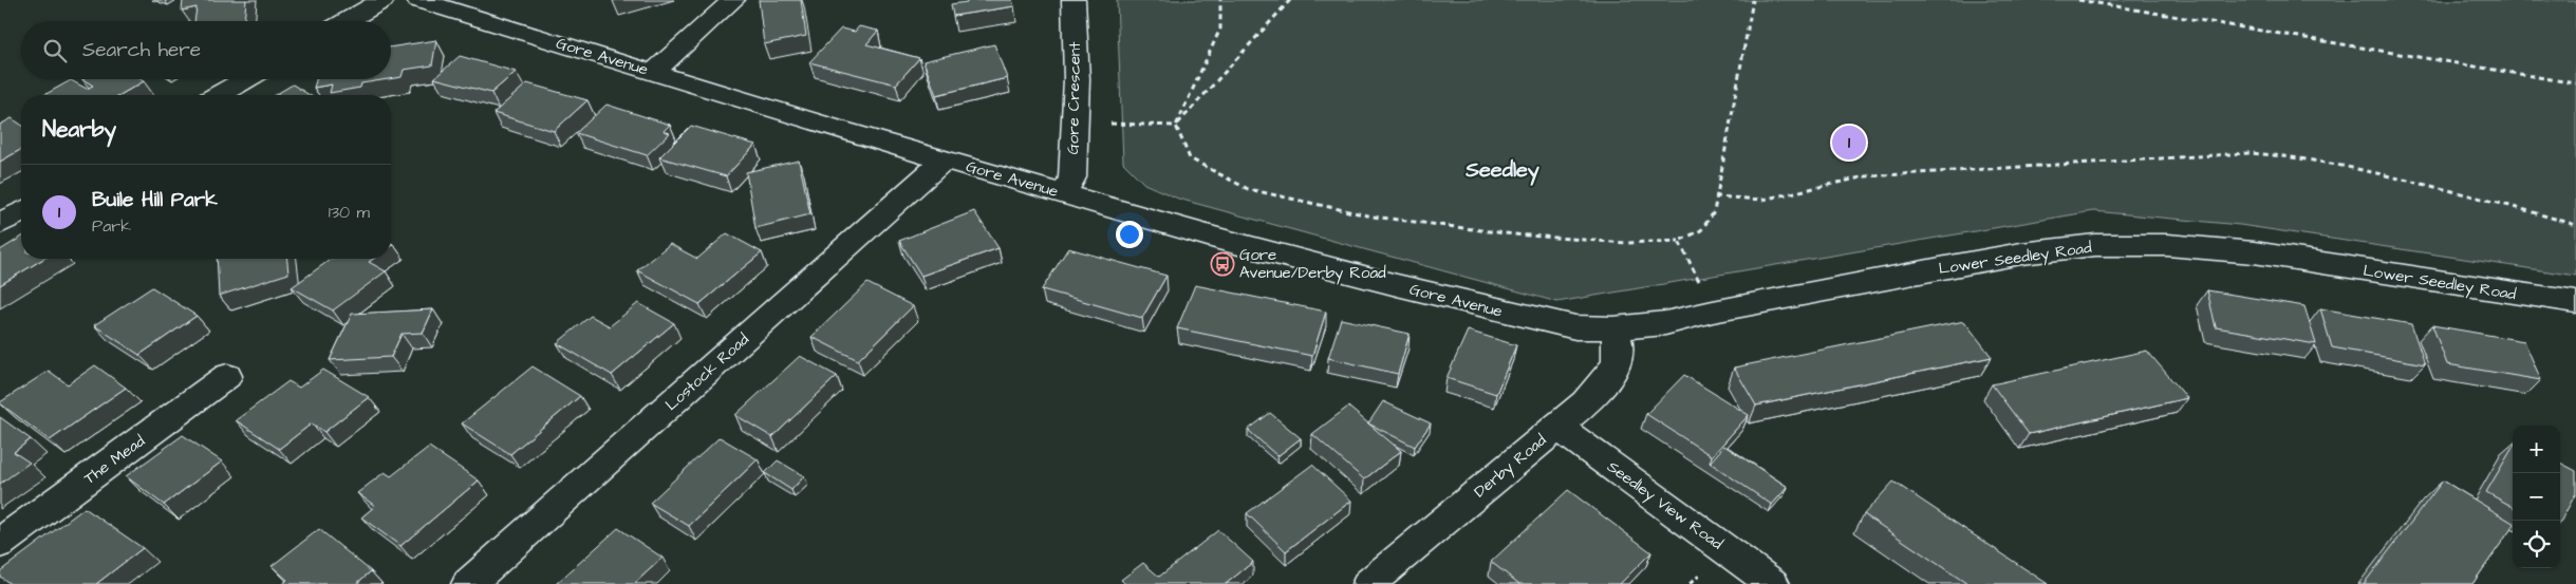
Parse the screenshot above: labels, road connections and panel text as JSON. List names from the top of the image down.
{
  "streets": {
    "street": [
      "Gore Avenue",
      "Gore Crescent",
      "Lower Seedley Road",
      "Lostock Road",
      "The Mead",
      "Derby Road",
      "Seedley View Road"
    ]
  },
  "crossings": [
    ["Gore Avenue", "Gore Crescent"],
    ["Gore Avenue", "Lower Seedley Road"],
    ["Gore Avenue", "Lostock Road"],
    ["Gore Avenue", "Derby Road"],
    ["Lower Seedley Road", "Derby Road"],
    ["Derby Road", "Seedley View Road"]
  ],
  "districts": ["Seedley"],
  "places": {
    "bus stop": ["Gore Avenue/Derby Road"]
  },
  "page": {
    "search": "Search here",
    "heading": "Nearby",
    "pins": "1",
    "list": [
      {
        "mark": "1",
        "name": "Buile Hill Park",
        "note": "Park",
        "value": "130 m"
      }
    ],
    "map_buttons": ["+", "−"]
  }
}
